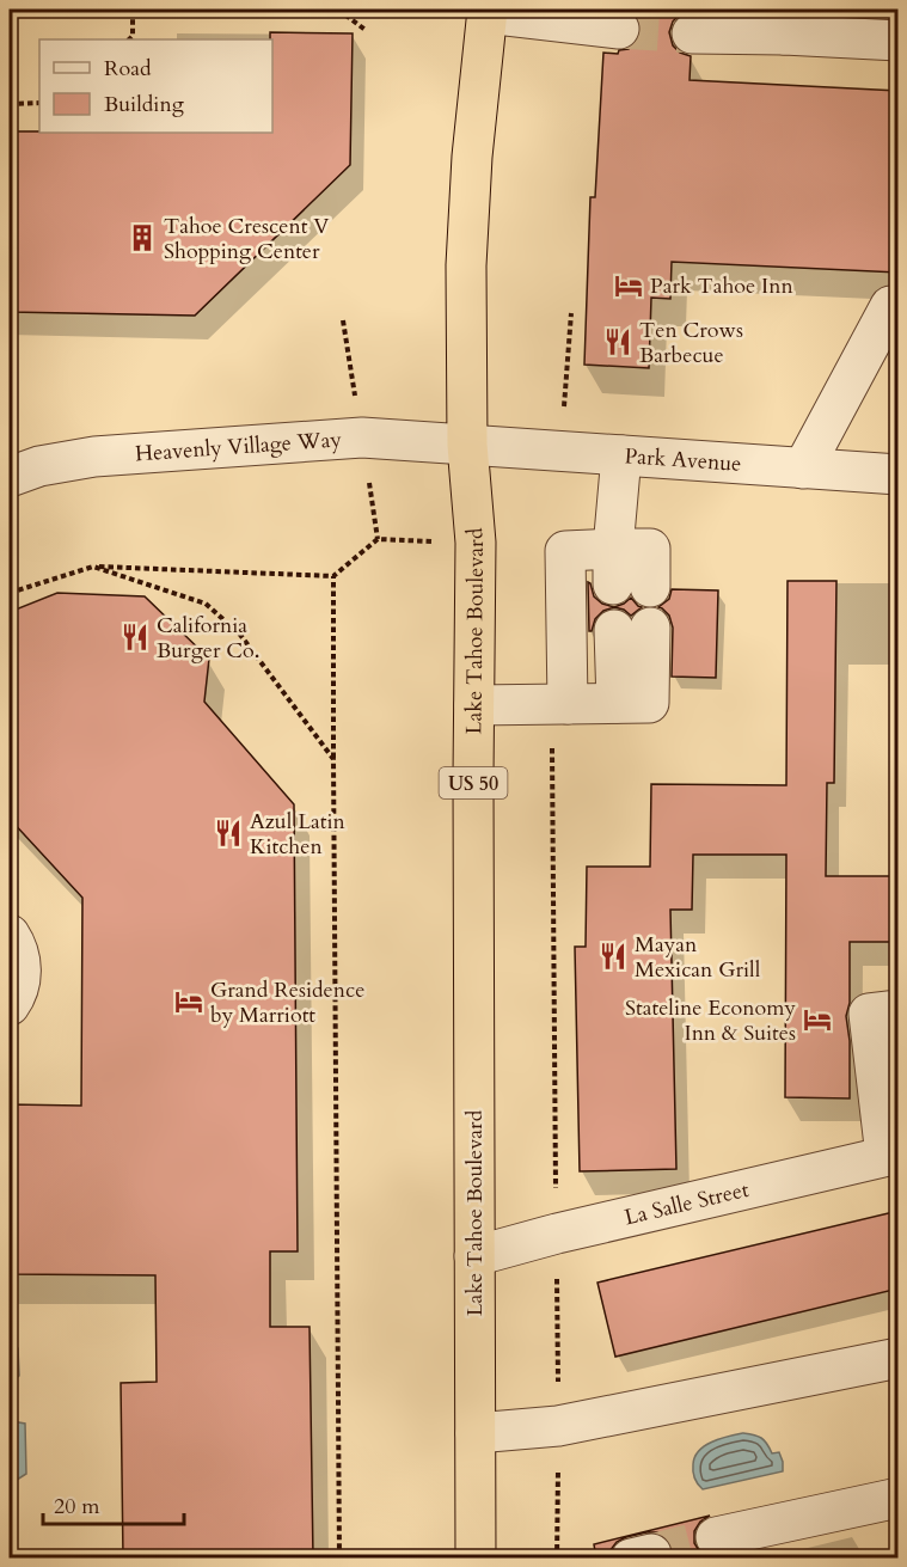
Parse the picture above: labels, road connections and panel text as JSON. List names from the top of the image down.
{
  "streets": {
    "highway": ["Lake Tahoe Boulevard", "US 50"],
    "street": ["Heavenly Village Way", "Park Avenue", "La Salle Street"]
  },
  "crossings": [
    ["Heavenly Village Way", "Park Avenue"],
    ["Heavenly Village Way", "Lake Tahoe Boulevard"],
    ["Park Avenue", "Lake Tahoe Boulevard"],
    ["Lake Tahoe Boulevard", "La Salle Street"]
  ],
  "places": {
    "building": ["Tahoe Crescent V Shopping Center"],
    "hotel": ["Park Tahoe Inn", "Grand Residence by Marriott", "Stateline Economy Inn & Suites"],
    "restaurant": [
      "Ten Crows Barbecue",
      "California Burger Co.",
      "Azul Latin Kitchen",
      "Mayan Mexican Grill"
    ]
  },
  "legend": ["Road", "Building"],
  "scale_bar": "20 m"
}
